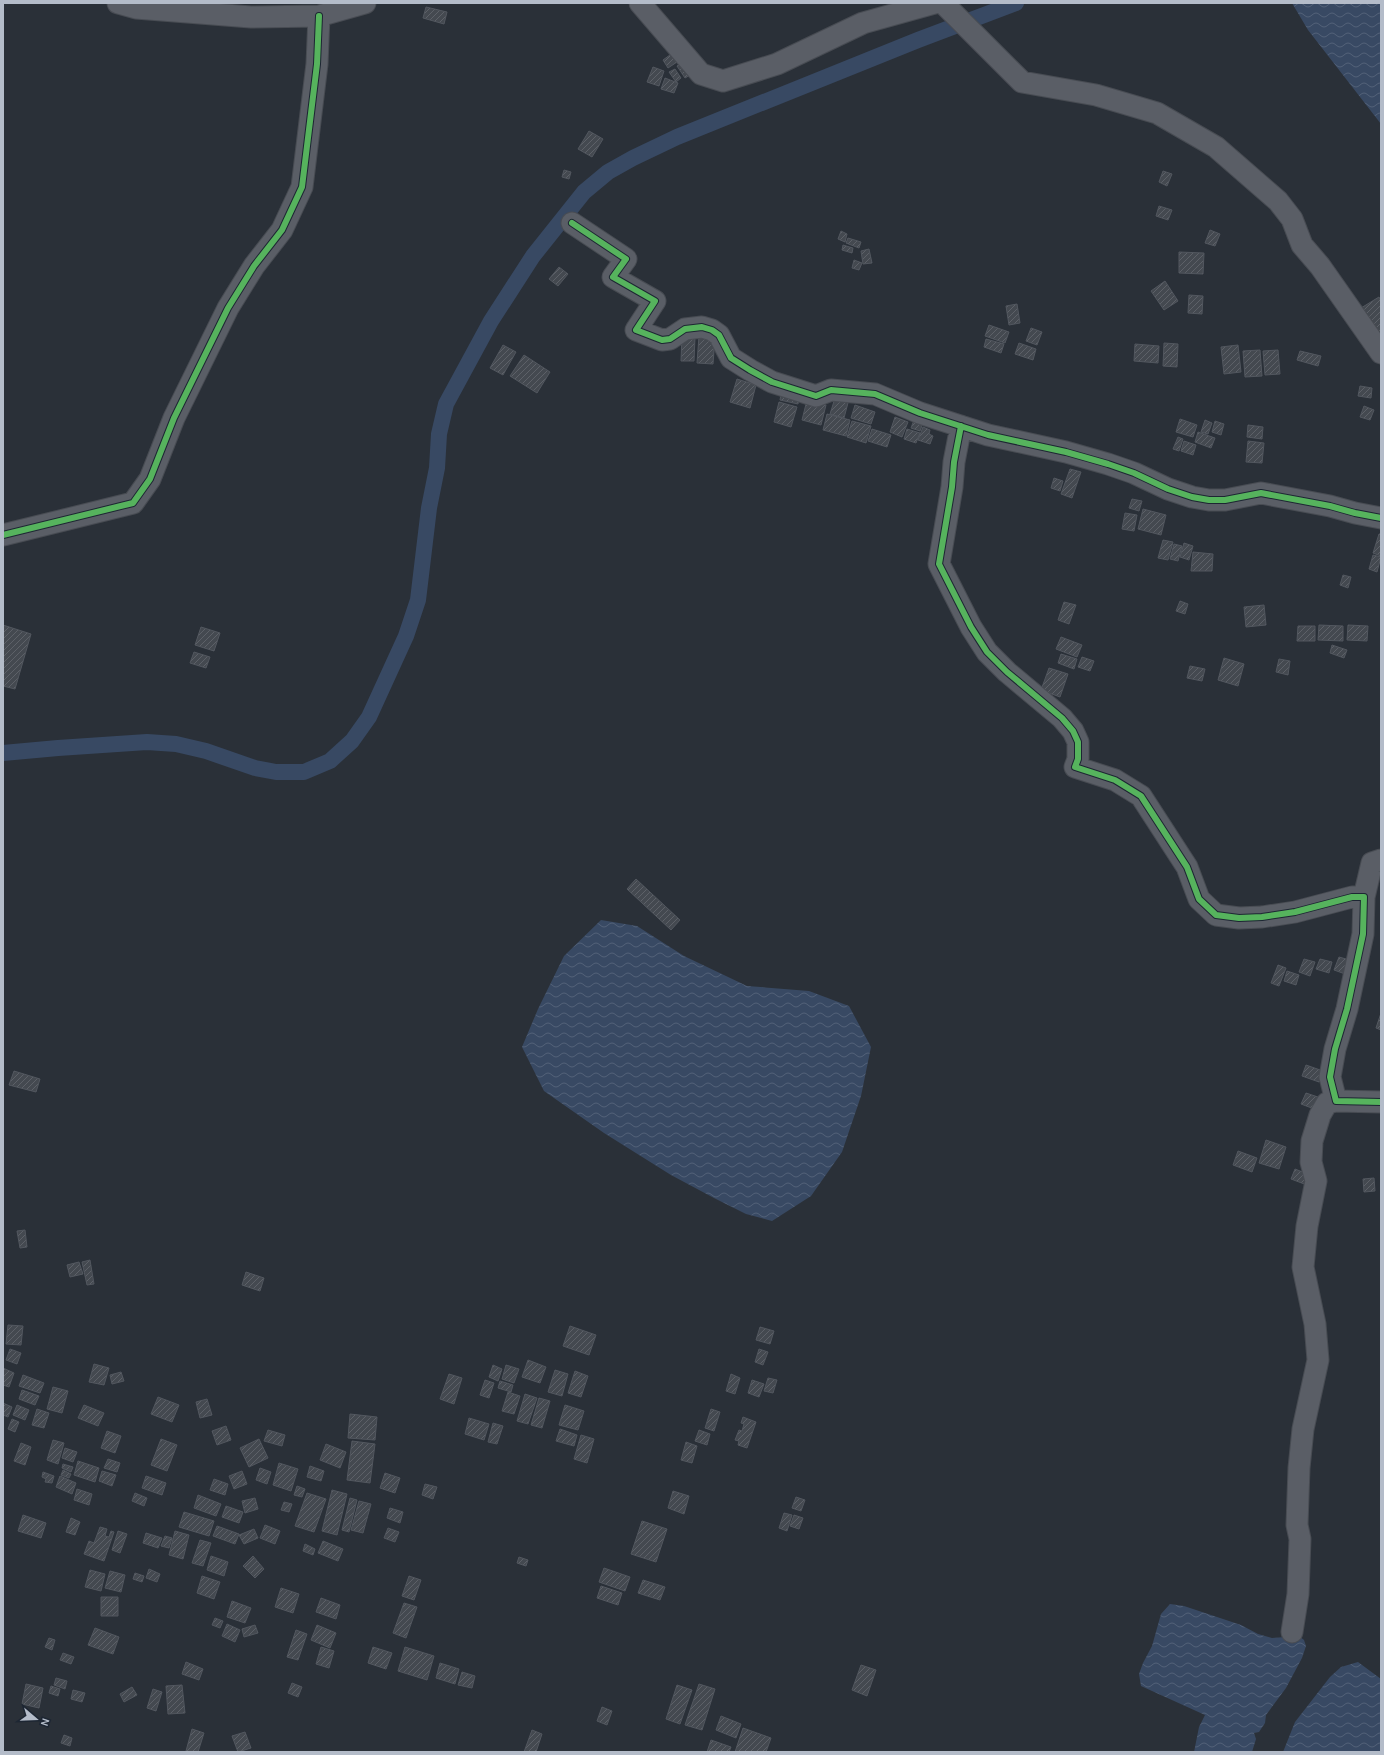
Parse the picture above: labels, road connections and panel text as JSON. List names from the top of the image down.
{
  "north": "right"
}
